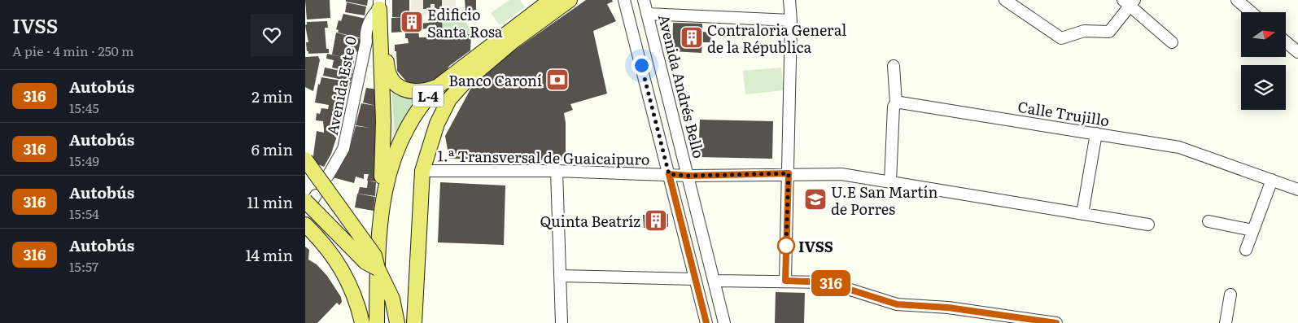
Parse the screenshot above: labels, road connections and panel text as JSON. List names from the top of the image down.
{
  "streets": {
    "main road": ["L-4"],
    "street": [
      "Avenida Este 0",
      "Avenida Andrés Bello",
      "Calle Trujillo",
      "1.ª Transversal de Guaicaipuro"
    ]
  },
  "crossings": [
    ["Avenida Este 0", "L-4"],
    ["Avenida Andrés Bello", "1.ª Transversal de Guaicaipuro"],
    ["L-4", "1.ª Transversal de Guaicaipuro"]
  ],
  "places": {
    "building": ["Edificio Santa Rosa", "Contraloria General de la Républica", "Quinta Beatríz"],
    "bank": ["Banco Caroní"],
    "school or university": ["U.E San Martín de Porres"],
    "other": ["IVSS"]
  },
  "lines": ["bus line 316"],
  "north": "right",
  "page": {
    "heading": ["IVSS", "A pie · 4 min · 250 m"],
    "on_map": "316",
    "list": [
      {
        "mark": "316",
        "name": "Autobús",
        "note": "15:45",
        "value": "2 min"
      },
      {
        "mark": "316",
        "name": "Autobús",
        "note": "15:49",
        "value": "6 min"
      },
      {
        "mark": "316",
        "name": "Autobús",
        "note": "15:54",
        "value": "11 min"
      },
      {
        "mark": "316",
        "name": "Autobús",
        "note": "15:57",
        "value": "14 min"
      }
    ]
  }
}
